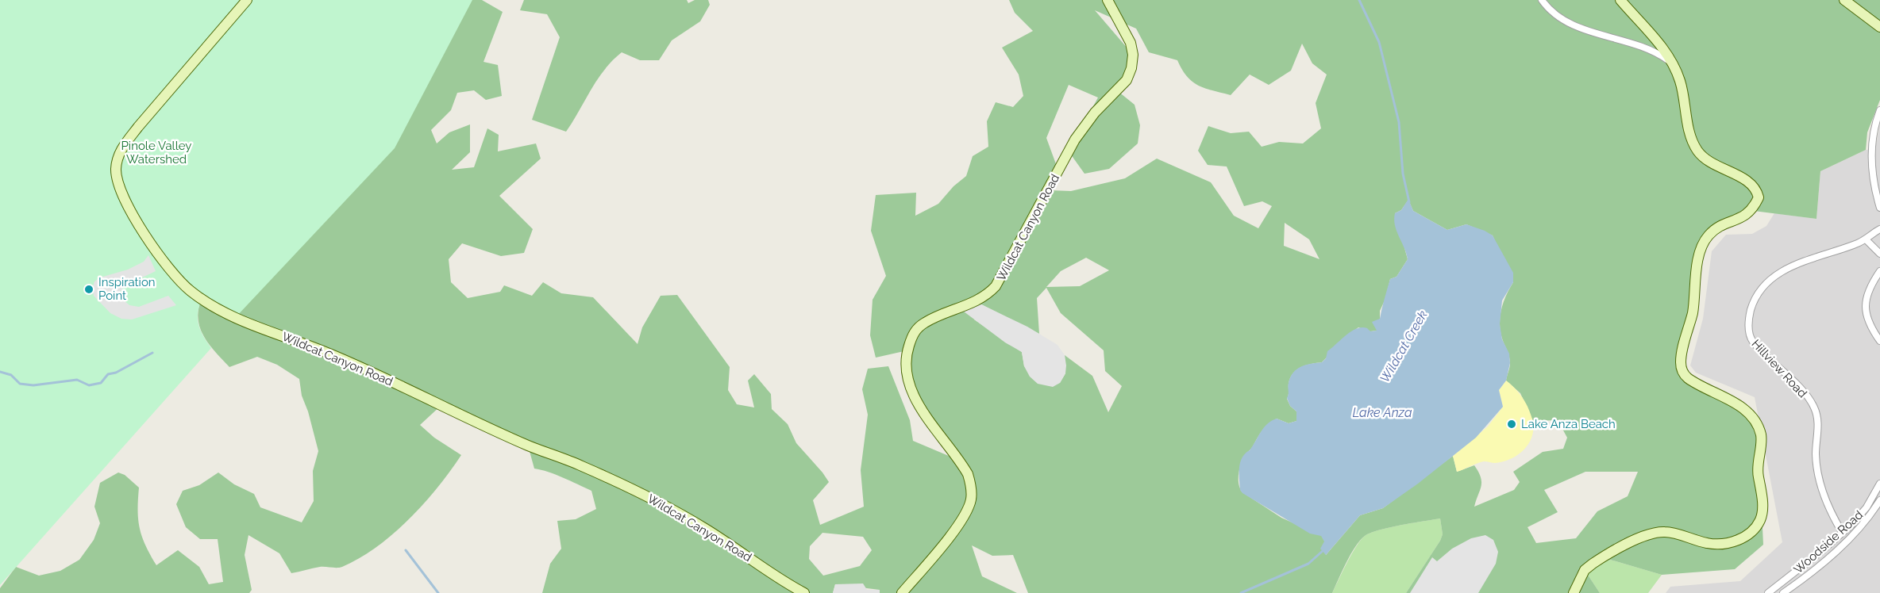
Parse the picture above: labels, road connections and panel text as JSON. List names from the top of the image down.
{
  "streets": {
    "street": ["Wildcat Canyon Road", "Hillview Road", "Woodside Road"]
  },
  "crossings": [
    ["Hillview Road", "Woodside Road"]
  ],
  "water": ["Wildcat Creek", "Lake Anza"],
  "parks": ["Pinole Valley Watershed"],
  "places": ["Inspiration Point", "Lake Anza Beach"]
}
